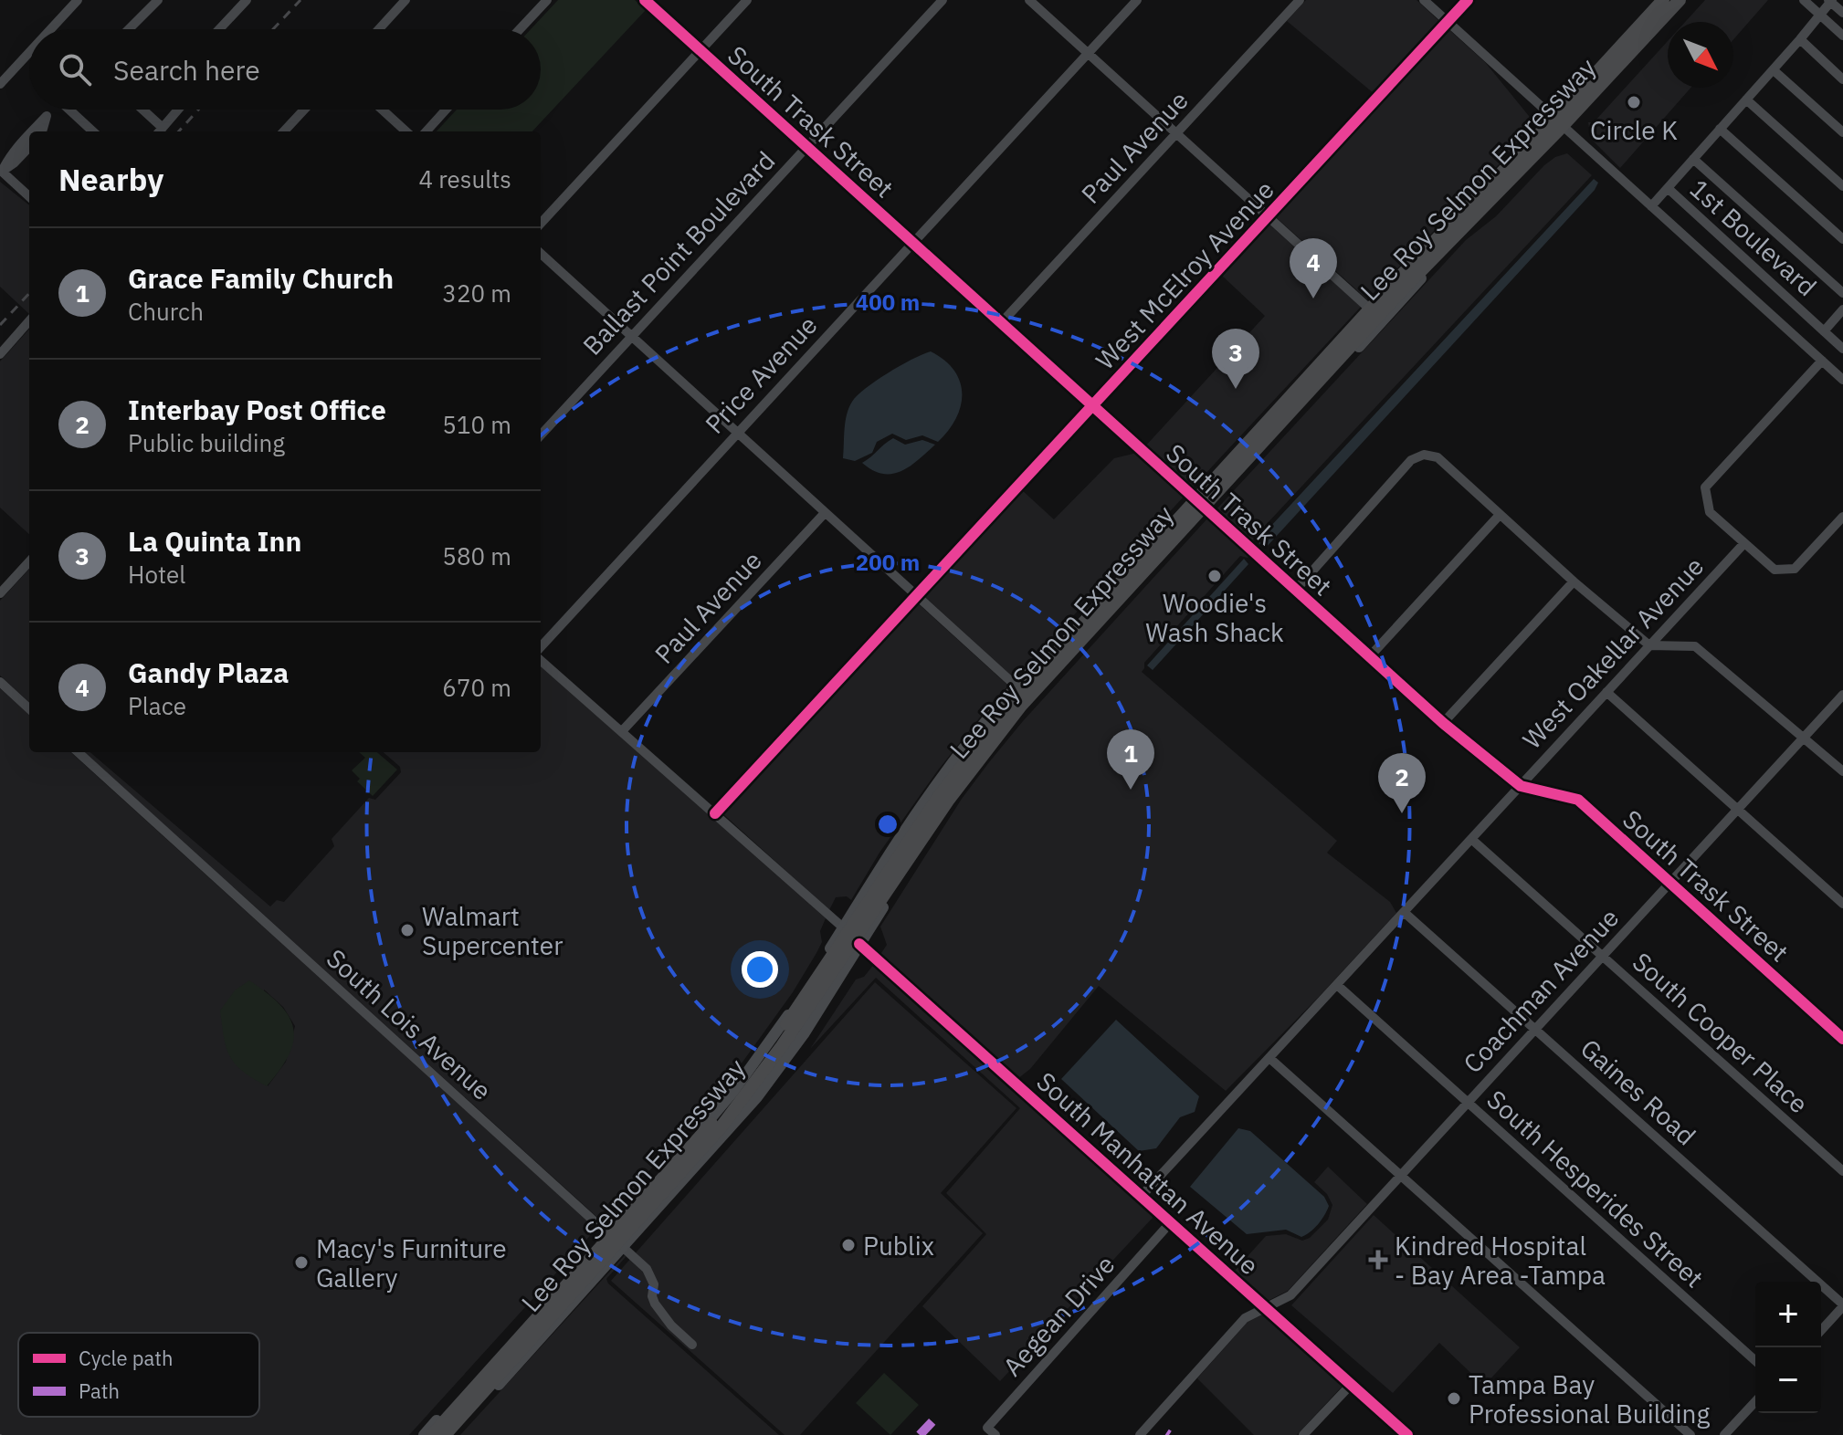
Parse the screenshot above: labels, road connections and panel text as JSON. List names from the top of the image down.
{
  "streets": {
    "highway": ["Lee Roy Selmon Expressway"],
    "main road": ["South Manhattan Avenue"],
    "street": [
      "South Trask Street",
      "Paul Avenue",
      "1st Boulevard",
      "Ballast Point Boulevard",
      "West McElroy Avenue",
      "Price Avenue",
      "West Oakellar Avenue",
      "Coachman Avenue",
      "South Lois Avenue",
      "South Cooper Place",
      "Gaines Road",
      "South Hesperides Street",
      "Aegean Drive"
    ]
  },
  "crossings": [
    ["South Trask Street", "Paul Avenue"],
    ["South Trask Street", "Ballast Point Boulevard"],
    ["South Trask Street", "West McElroy Avenue"],
    ["South Trask Street", "Price Avenue"],
    ["South Trask Street", "West Oakellar Avenue"],
    ["South Trask Street", "Coachman Avenue"],
    ["Paul Avenue", "South Manhattan Avenue"],
    ["West McElroy Avenue", "South Manhattan Avenue"],
    ["West Oakellar Avenue", "South Cooper Place"],
    ["West Oakellar Avenue", "Gaines Road"],
    ["West Oakellar Avenue", "South Manhattan Avenue"],
    ["West Oakellar Avenue", "South Hesperides Street"],
    ["Coachman Avenue", "South Cooper Place"],
    ["Coachman Avenue", "Gaines Road"],
    ["Coachman Avenue", "South Manhattan Avenue"],
    ["Coachman Avenue", "South Hesperides Street"],
    ["South Manhattan Avenue", "Aegean Drive"]
  ],
  "places": {
    "other": [
      "Circle K",
      "Woodie's Wash Shack",
      "Walmart Supercenter",
      "Publix",
      "Macy's Furniture Gallery",
      "Tampa Bay Professional Building"
    ],
    "health": ["Kindred Hospital - Bay Area -Tampa"]
  },
  "legend": ["Cycle path", "Path"],
  "north": "bottom right",
  "page": {
    "search": "Search here",
    "heading": ["Nearby", "4 results"],
    "list": [
      {
        "mark": "1",
        "name": "Grace Family Church",
        "note": "Church",
        "value": "320 m"
      },
      {
        "mark": "2",
        "name": "Interbay Post Office",
        "note": "Public building",
        "value": "510 m"
      },
      {
        "mark": "3",
        "name": "La Quinta Inn",
        "note": "Hotel",
        "value": "580 m"
      },
      {
        "mark": "4",
        "name": "Gandy Plaza",
        "note": "Place",
        "value": "670 m"
      }
    ],
    "pins": [
      "4",
      "3",
      "1",
      "2"
    ],
    "map_buttons": ["+", "−"]
  },
  "rings": ["400 m", "200 m"]
}
